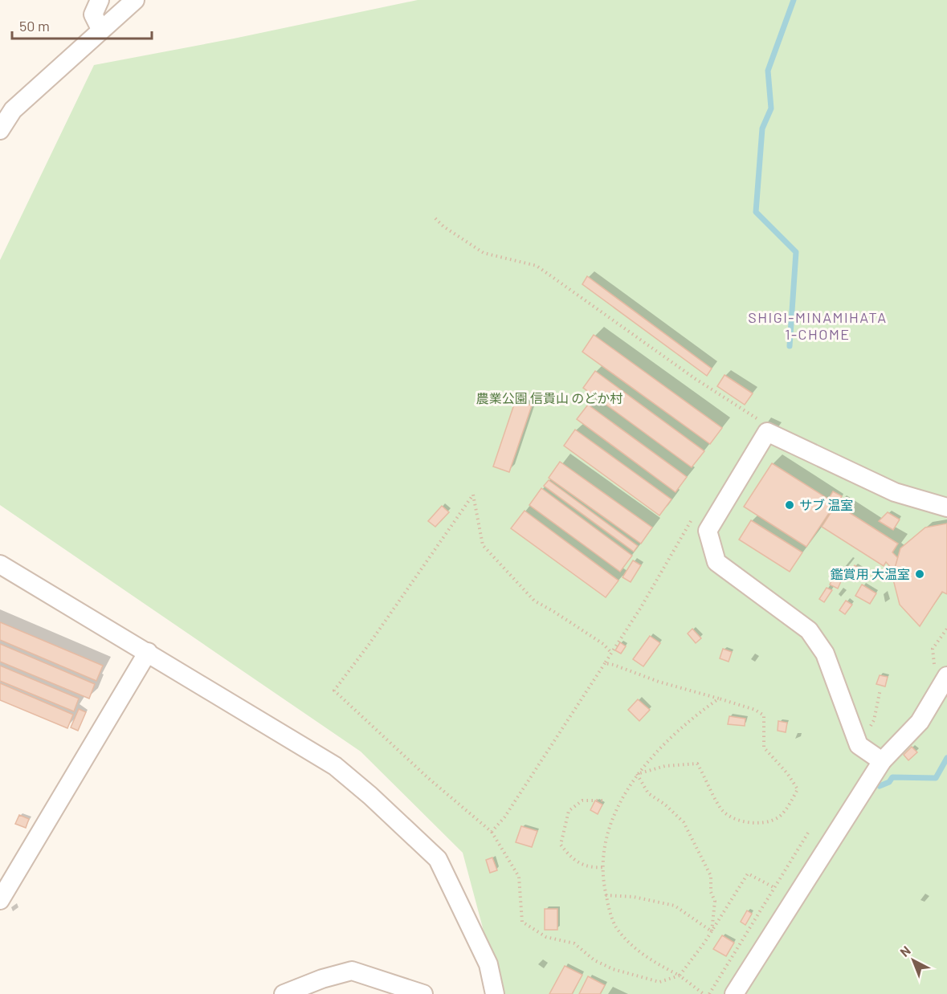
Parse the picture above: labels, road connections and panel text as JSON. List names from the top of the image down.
{
  "districts": ["SHIGI-MINAMIHATA 1-CHOME"],
  "parks": ["農業公園 信貴山 のどか村"],
  "places": ["サブ 温室", "鑑賞用 大温室"],
  "scale_bar": "50 m",
  "north": "top left"
}
